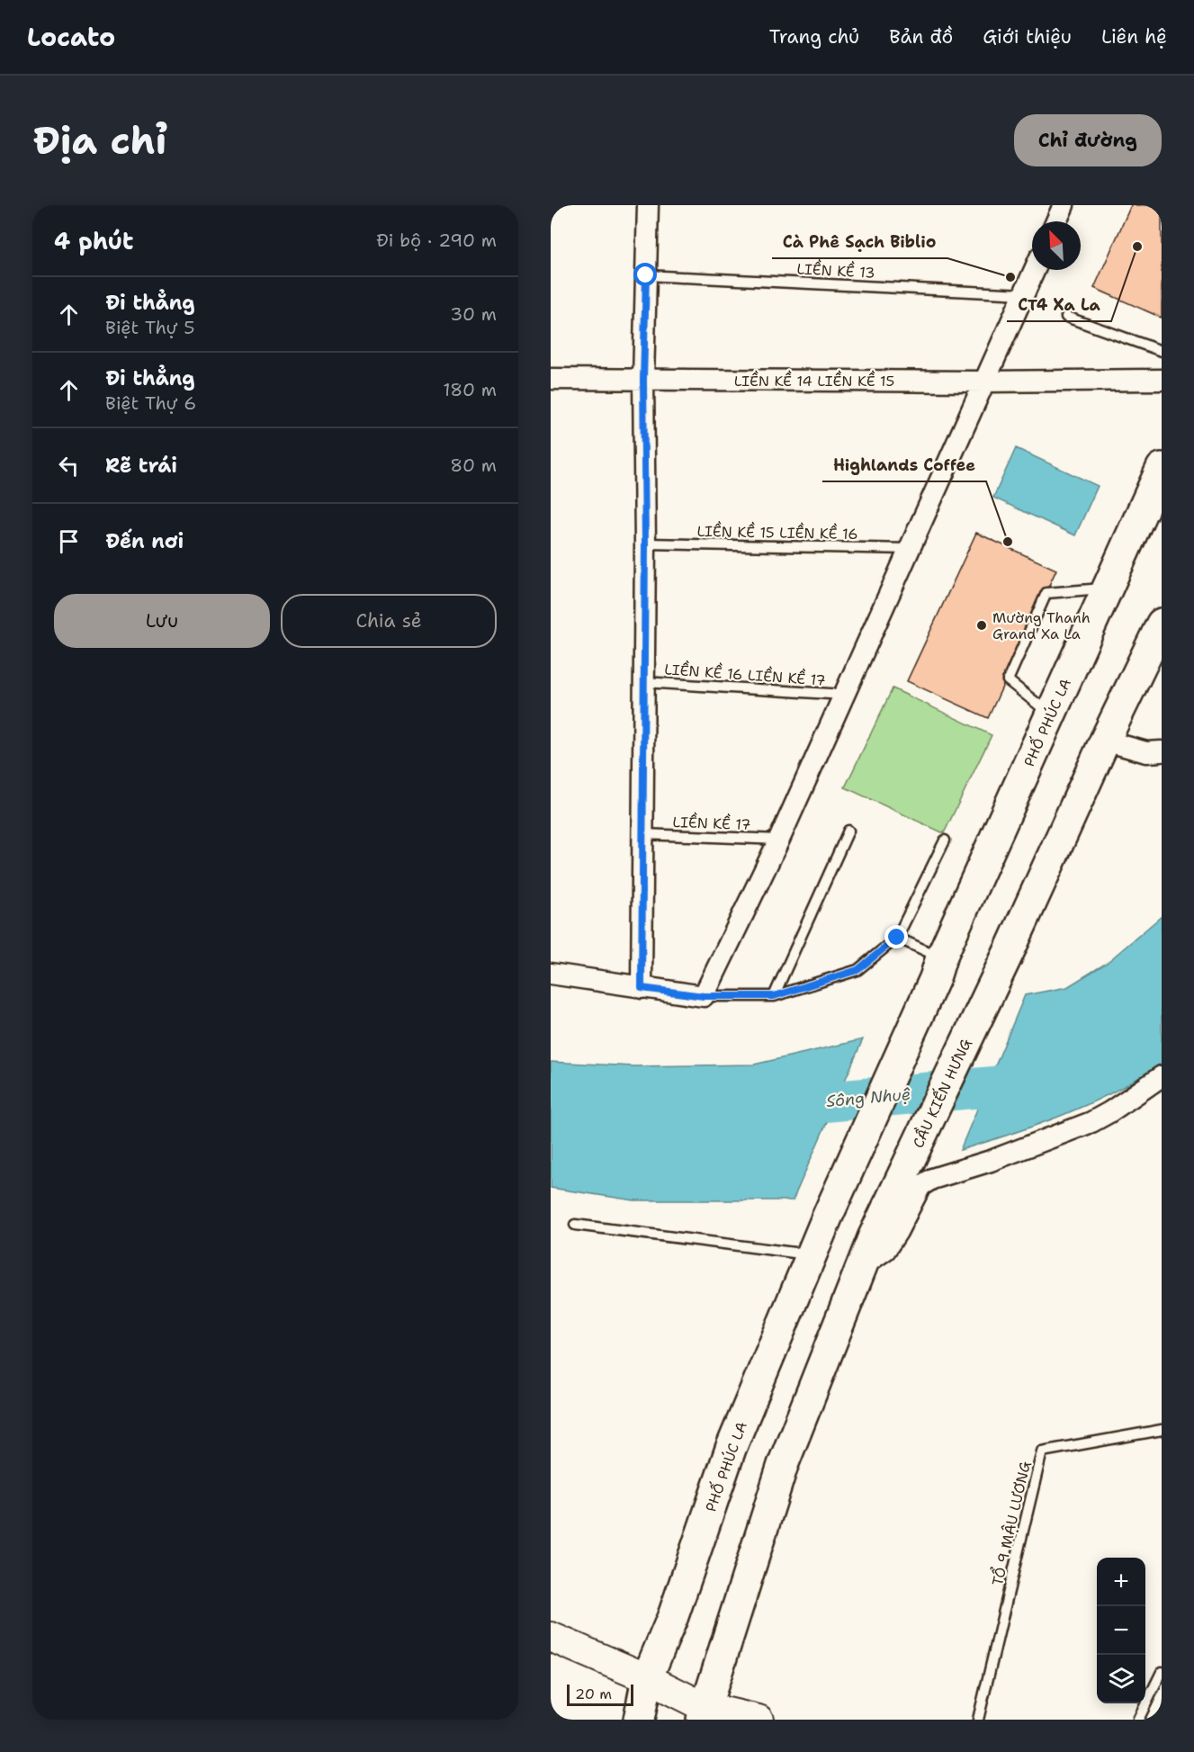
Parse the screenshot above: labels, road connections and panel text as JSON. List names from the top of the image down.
{
  "streets": {
    "highway": ["PHỐ PHÚC LA", "CẦU KIẾN HƯNG"],
    "street": ["LIỀN KỀ 14 LIỀN KỀ 15"],
    "lane": [
      "LIỀN KỀ 13",
      "LIỀN KỀ 15 LIỀN KỀ 16",
      "LIỀN KỀ 16 LIỀN KỀ 17",
      "LIỀN KỀ 17",
      "TỔ 9 MẬU LƯƠNG"
    ]
  },
  "water": ["Sông Nhuệ"],
  "places": [
    "CT4 Xa La",
    "Cà Phê Sạch Biblio",
    "Highlands Coffee",
    "Mường Thanh Grand Xa La"
  ],
  "scale_bar": "20 m",
  "north": "top left",
  "page": {
    "header": "Locato",
    "nav": [
      "Trang chủ",
      "Bản đồ",
      "Giới thiệu",
      "Liên hệ"
    ],
    "buttons": [
      "Chỉ đường",
      ["Lưu", "Chia sẻ"]
    ],
    "title": "Địa chỉ",
    "heading": ["4 phút", "Đi bộ · 290 m"],
    "list": [
      ["Đi thẳng", "Biệt Thự 5", "30 m"],
      ["Đi thẳng", "Biệt Thự 6", "180 m"],
      ["Rẽ trái", "80 m"],
      "Đến nơi"
    ],
    "map_buttons": ["+", "−"],
    "scale": "20 m"
  }
}
